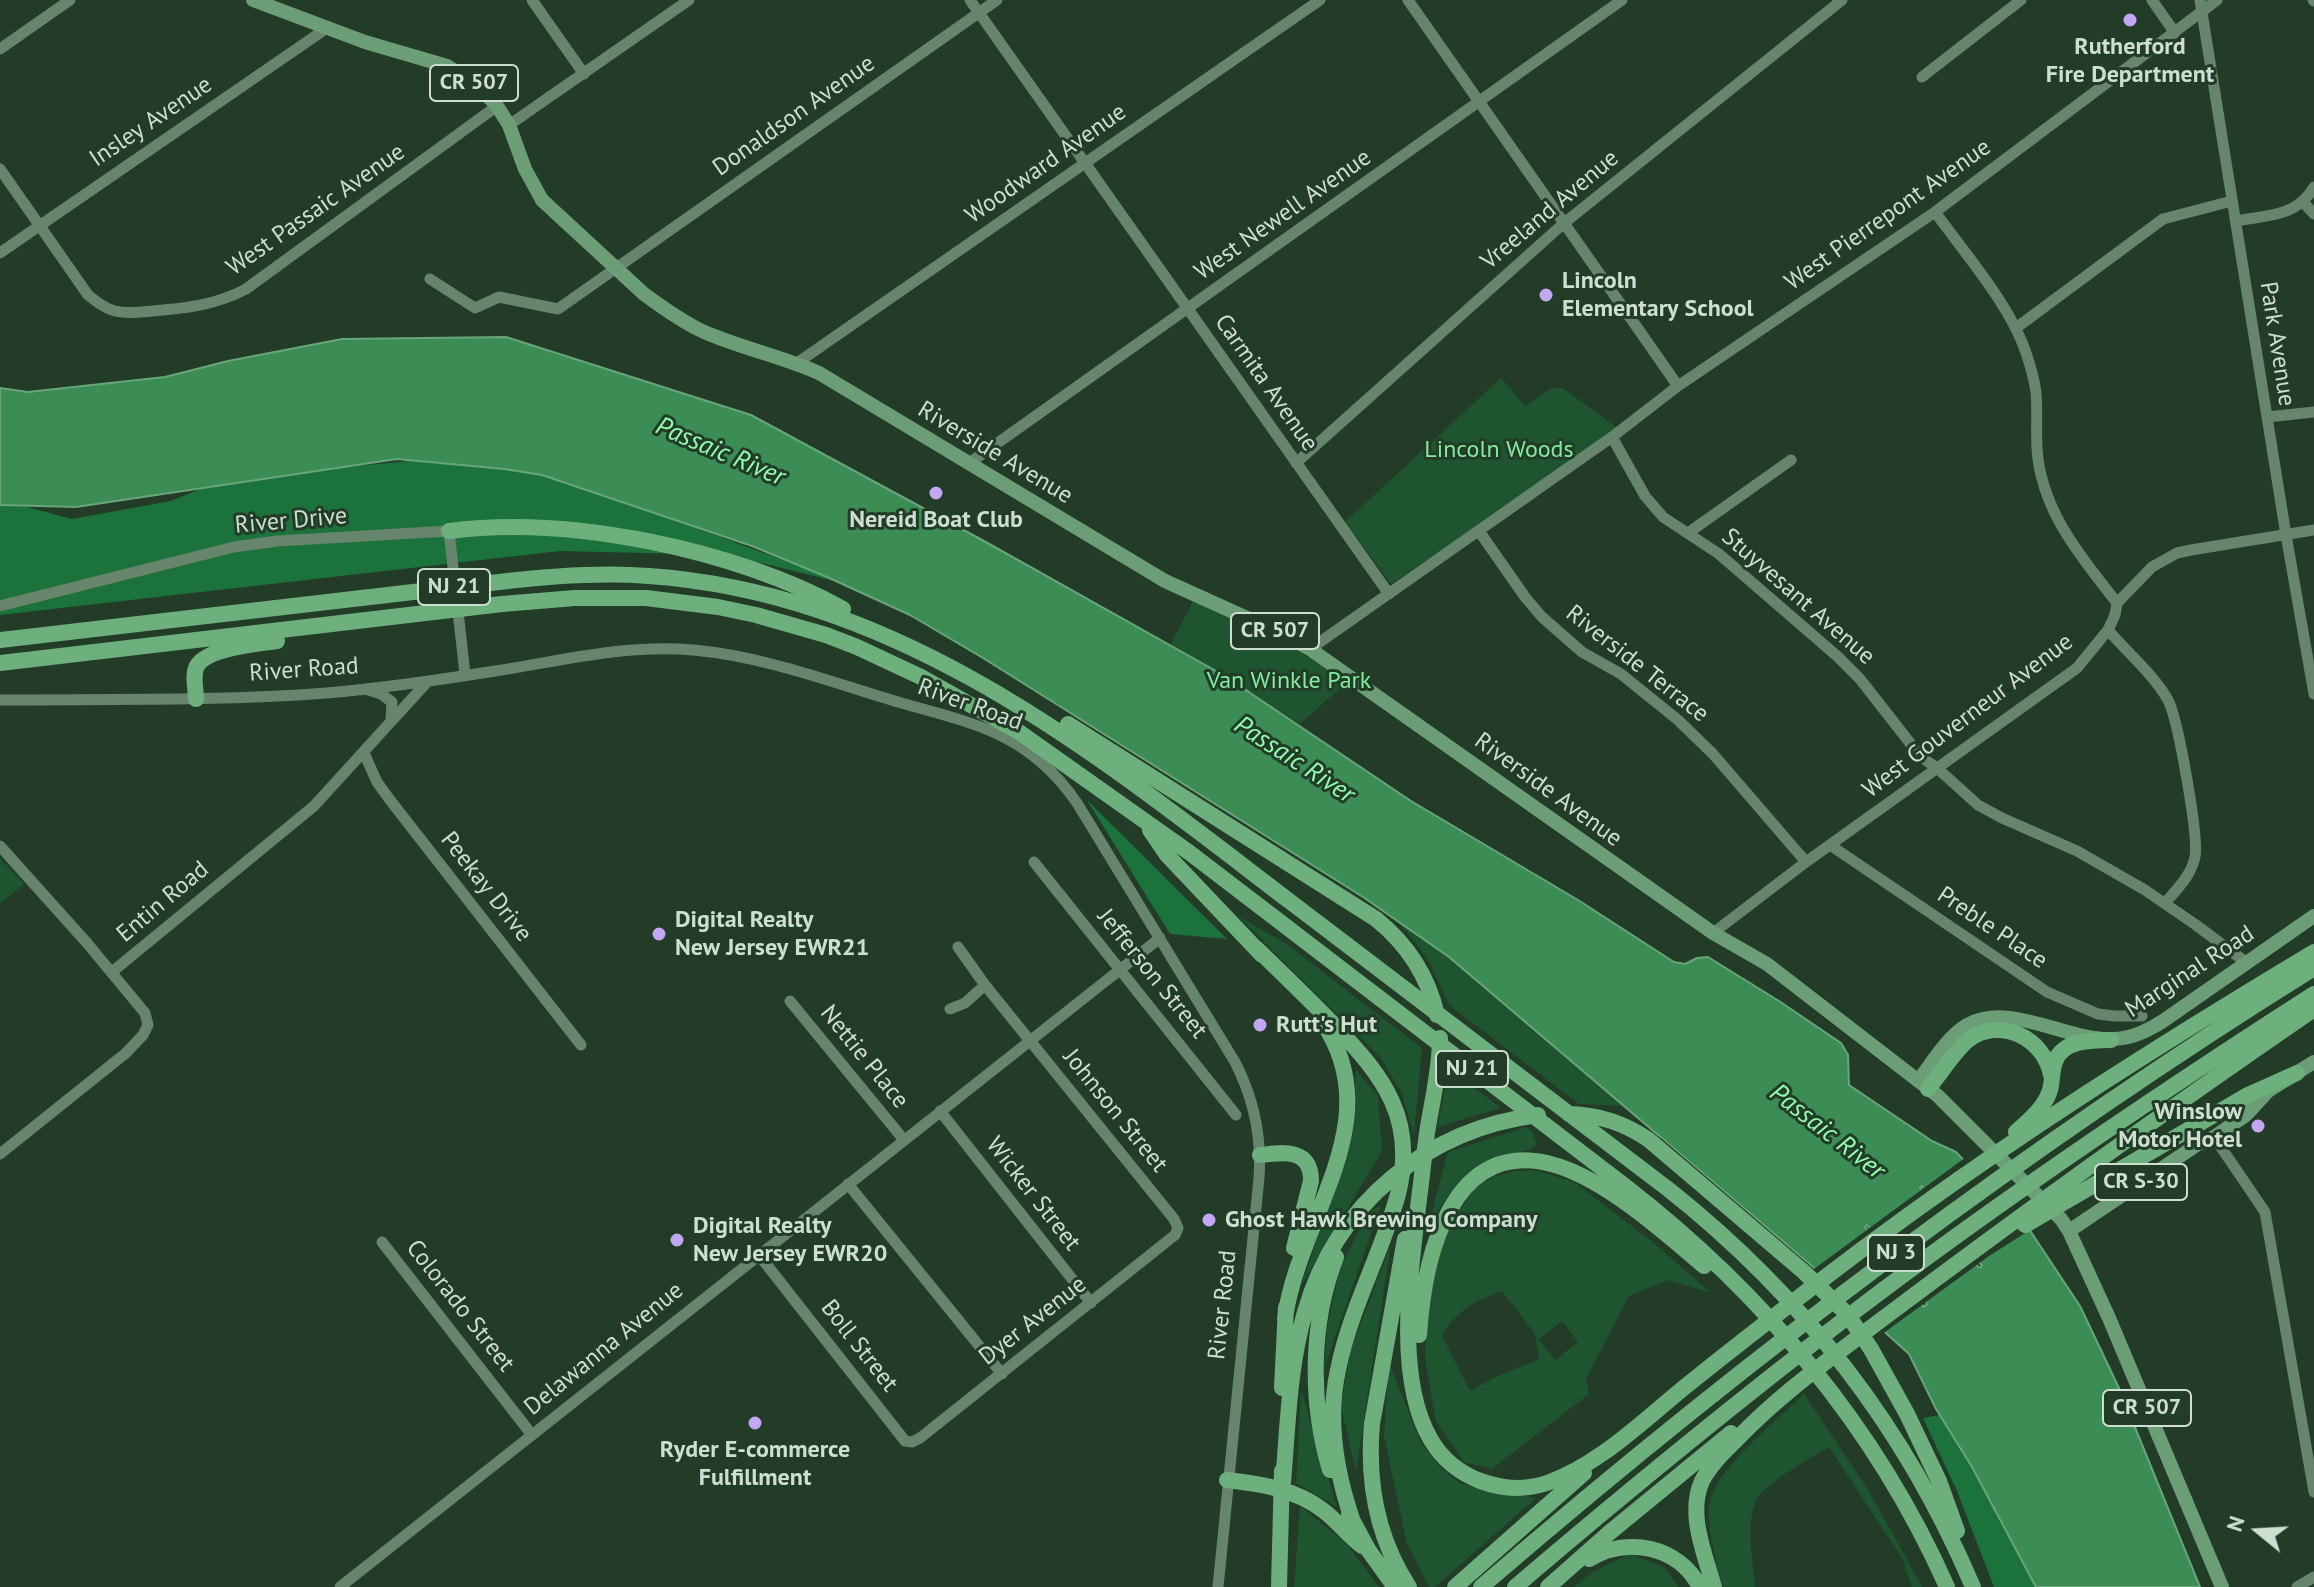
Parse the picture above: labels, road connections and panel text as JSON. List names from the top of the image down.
{
  "streets": {
    "highway": ["NJ 21", "NJ 3"],
    "main road": [
      "CR 507",
      "Riverside Avenue",
      "Marginal Road",
      "CR S-30"
    ],
    "street": [
      "Donaldson Avenue",
      "Insley Avenue",
      "Woodward Avenue",
      "West Passaic Avenue",
      "Vreeland Avenue",
      "West Newell Avenue",
      "West Pierrepont Avenue",
      "Park Avenue",
      "Carmita Avenue",
      "River Drive",
      "Stuyvesant Avenue",
      "Riverside Terrace",
      "River Road",
      "West Gouverneur Avenue",
      "Peekay Drive",
      "Entin Road",
      "Preble Place",
      "Jefferson Street",
      "Nettie Place",
      "Johnson Street",
      "Wicker Street",
      "Colorado Street",
      "Dyer Avenue",
      "Boll Street",
      "Delawanna Avenue"
    ]
  },
  "crossings": [
    ["CR 507", "Donaldson Avenue"],
    ["CR 507", "Insley Avenue"],
    ["CR 507", "West Passaic Avenue"],
    ["CR 507", "Riverside Avenue"],
    ["Donaldson Avenue", "Carmita Avenue"],
    ["Donaldson Avenue", "Riverside Avenue"],
    ["Insley Avenue", "West Passaic Avenue"],
    ["Woodward Avenue", "Carmita Avenue"],
    ["Woodward Avenue", "Riverside Avenue"],
    ["Vreeland Avenue", "Carmita Avenue"],
    ["West Newell Avenue", "Carmita Avenue"],
    ["West Newell Avenue", "Riverside Avenue"],
    ["West Pierrepont Avenue", "Park Avenue"],
    ["West Pierrepont Avenue", "Carmita Avenue"],
    ["West Pierrepont Avenue", "Riverside Avenue"],
    ["West Pierrepont Avenue", "Stuyvesant Avenue"],
    ["West Pierrepont Avenue", "Riverside Terrace"],
    ["Park Avenue", "West Gouverneur Avenue"],
    ["Riverside Avenue", "West Gouverneur Avenue"],
    ["Riverside Avenue", "Marginal Road"],
    ["Riverside Avenue", "CR S-30"],
    ["Stuyvesant Avenue", "West Gouverneur Avenue"],
    ["Stuyvesant Avenue", "Marginal Road"],
    ["Riverside Terrace", "West Gouverneur Avenue"],
    ["River Road", "Entin Road"],
    ["River Road", "Delawanna Avenue"],
    ["West Gouverneur Avenue", "Preble Place"],
    ["Peekay Drive", "Entin Road"],
    ["Jefferson Street", "Delawanna Avenue"],
    ["Nettie Place", "Delawanna Avenue"],
    ["Johnson Street", "Dyer Avenue"],
    ["Johnson Street", "Delawanna Avenue"],
    ["Wicker Street", "Dyer Avenue"],
    ["Wicker Street", "Delawanna Avenue"],
    ["Colorado Street", "Delawanna Avenue"],
    ["Dyer Avenue", "Boll Street"],
    ["Boll Street", "Delawanna Avenue"]
  ],
  "water": ["Passaic River"],
  "parks": ["Lincoln Woods", "Van Winkle Park"],
  "places": [
    "Rutherford Fire Department",
    "Lincoln Elementary School",
    "Nereid Boat Club",
    "Digital Realty New Jersey EWR21",
    "Rutt's Hut",
    "Winslow Motor Hotel",
    "Ghost Hawk Brewing Company",
    "Digital Realty New Jersey EWR20",
    "Ryder E-commerce Fulfillment"
  ],
  "north": "left"
}
